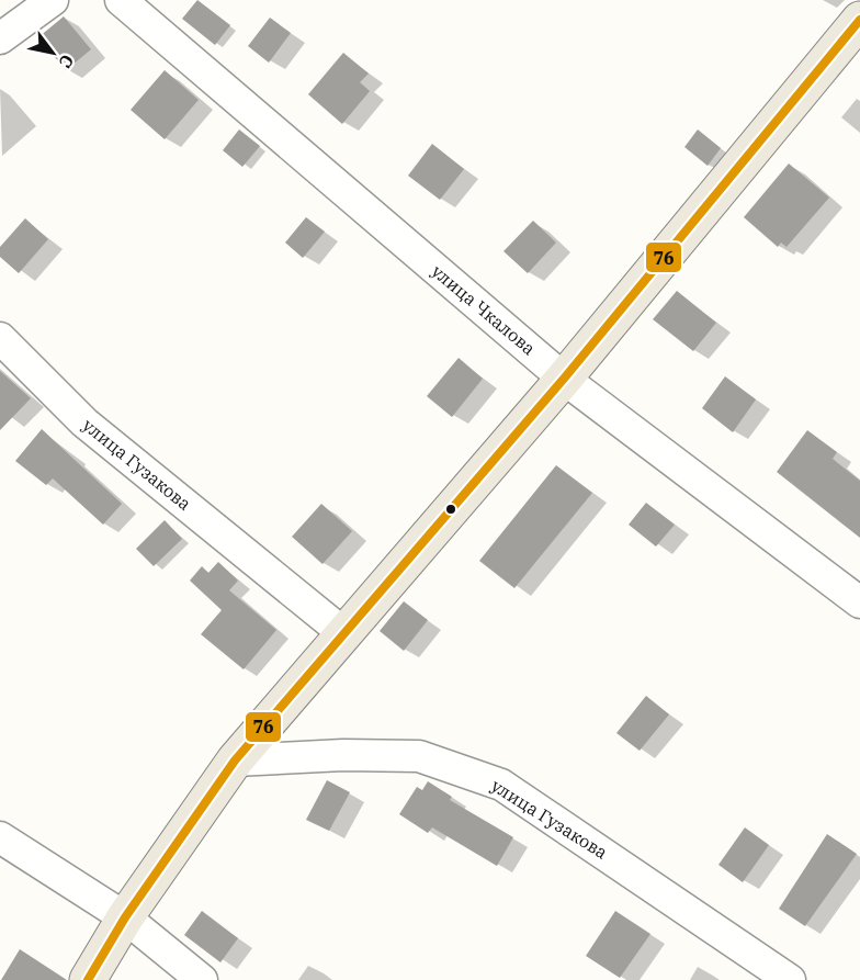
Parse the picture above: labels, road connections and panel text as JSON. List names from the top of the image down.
{
  "streets": {
    "street": ["улица Чкалова", "улица Гузакова"]
  },
  "lines": ["transit line 76"],
  "north": "bottom right"
}
